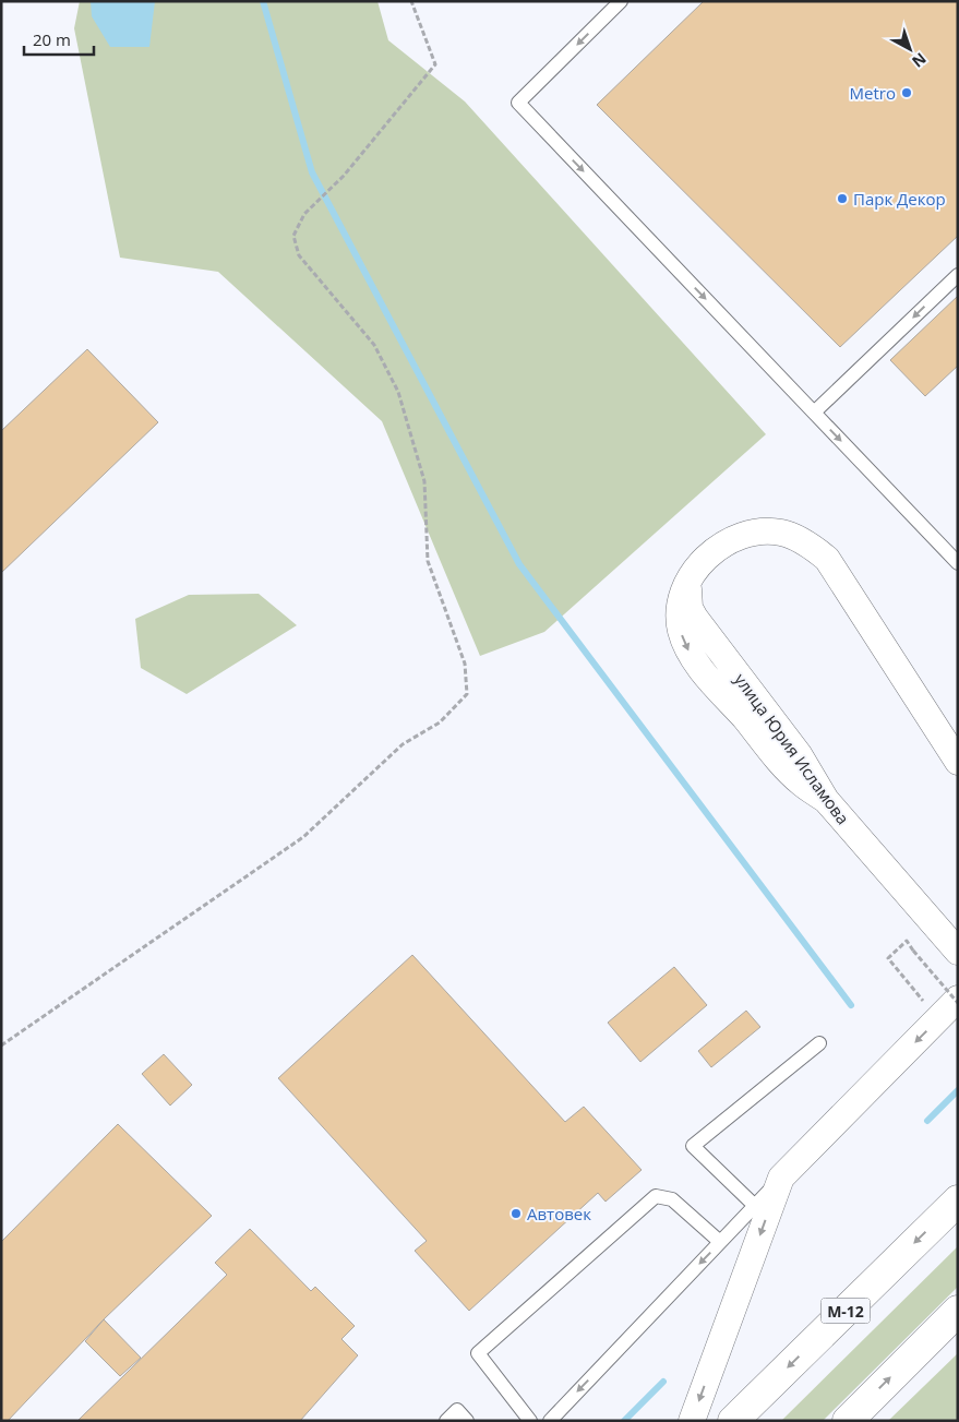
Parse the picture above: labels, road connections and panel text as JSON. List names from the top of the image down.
{
  "streets": {
    "main road": ["М-12"],
    "street": ["улица Юрия Исламова"]
  },
  "places": ["Metro", "Парк Декор", "Автовек"],
  "scale_bar": "20 m",
  "north": "bottom right"
}
